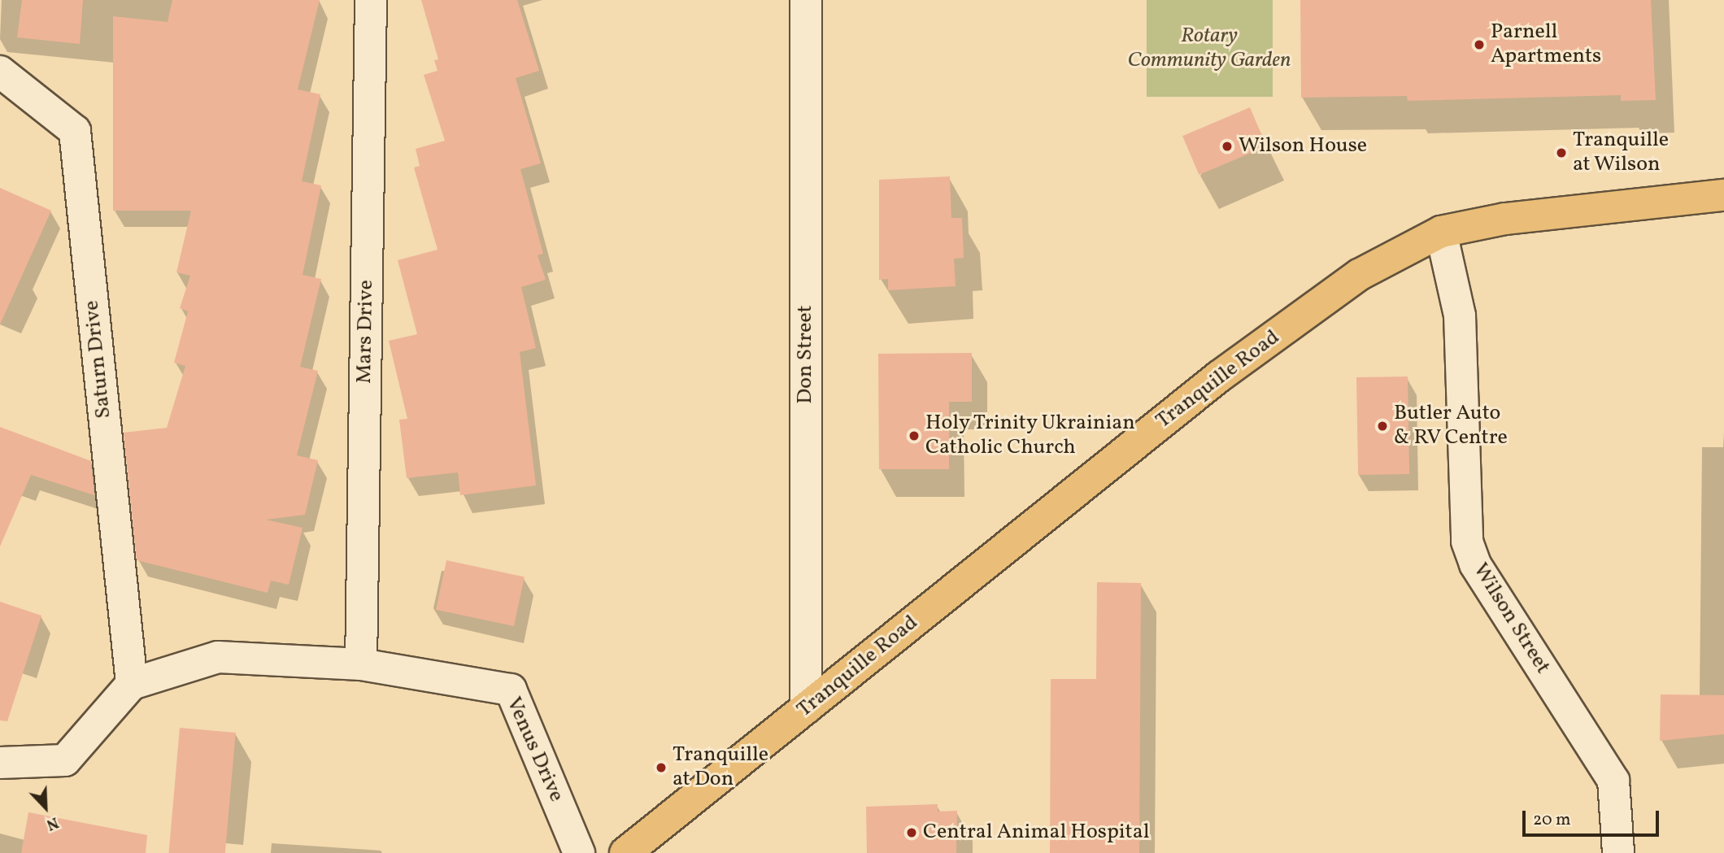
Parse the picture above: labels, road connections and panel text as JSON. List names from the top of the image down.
{
  "streets": {
    "main road": ["Tranquille Road"],
    "street": [
      "Mars Drive",
      "Don Street",
      "Saturn Drive",
      "Wilson Street",
      "Venus Drive"
    ]
  },
  "crossings": [
    ["Mars Drive", "Venus Drive"],
    ["Don Street", "Tranquille Road"],
    ["Tranquille Road", "Wilson Street"]
  ],
  "parks": ["Rotary Community Garden"],
  "places": [
    "Parnell Apartments",
    "Wilson House",
    "Tranquille at Wilson",
    "Butler Auto & RV Centre",
    "Holy Trinity Ukrainian Catholic Church",
    "Tranquille at Don",
    "Central Animal Hospital"
  ],
  "scale_bar": "20 m",
  "north": "bottom right"
}
